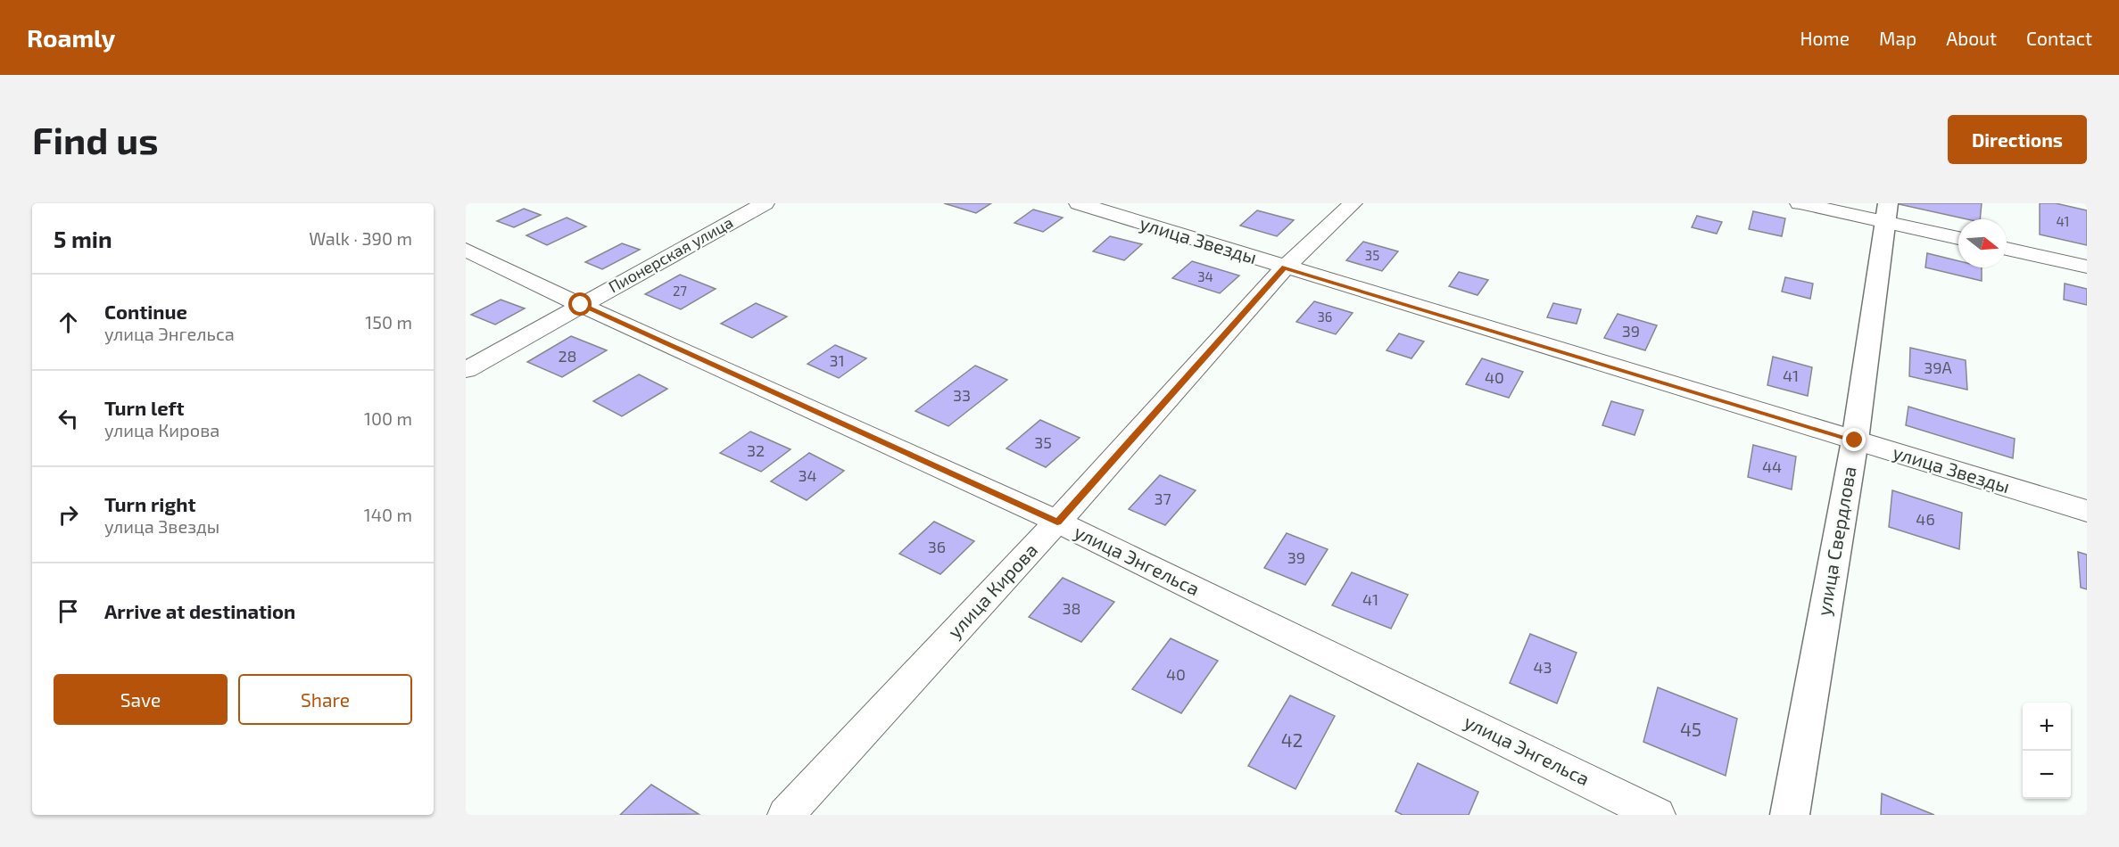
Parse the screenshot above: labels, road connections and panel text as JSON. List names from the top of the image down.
{
  "streets": {
    "street": [
      "улица Звезды",
      "Пионерская улица",
      "улица Свердлова",
      "улица Энгельса",
      "улица Кирова"
    ]
  },
  "crossings": [
    ["улица Звезды", "улица Свердлова"],
    ["улица Звезды", "улица Кирова"],
    ["Пионерская улица", "улица Энгельса"],
    ["улица Энгельса", "улица Кирова"]
  ],
  "house_numbers": [
    "41",
    "35",
    "34",
    "27",
    "36",
    "39",
    "28",
    "31",
    "39А",
    "41",
    "40",
    "33",
    "35",
    "32",
    "44",
    "34",
    "37",
    "46",
    "36",
    "39",
    "41",
    "38",
    "43",
    "40",
    "45",
    "42"
  ],
  "north": "right",
  "page": {
    "header": "Roamly",
    "nav": [
      "Home",
      "Map",
      "About",
      "Contact"
    ],
    "buttons": [
      "Directions",
      ["Save", "Share"]
    ],
    "title": "Find us",
    "heading": ["5 min", "Walk · 390 m"],
    "list": [
      ["Continue", "улица Энгельса", "150 m"],
      ["Turn left", "улица Кирова", "100 m"],
      ["Turn right", "улица Звезды", "140 m"],
      "Arrive at destination"
    ],
    "map_buttons": ["+", "−"]
  }
}
